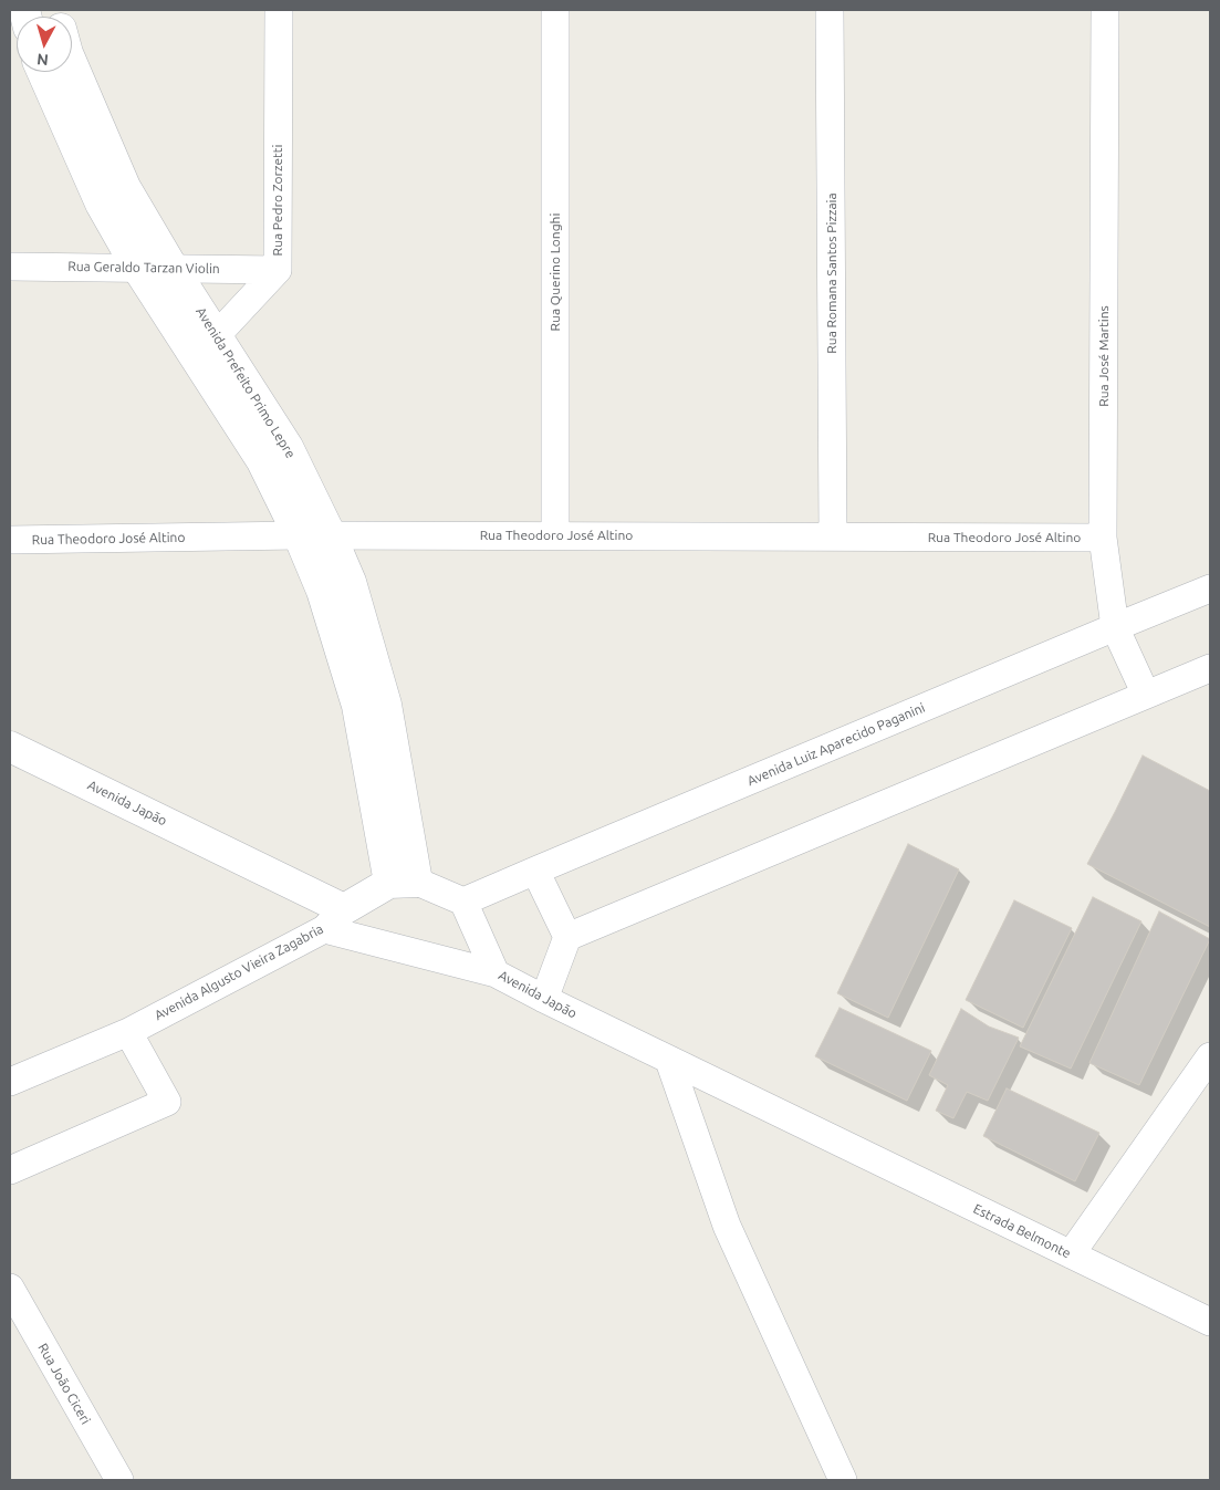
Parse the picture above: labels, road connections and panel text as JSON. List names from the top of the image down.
{
  "streets": {
    "street": [
      "Rua Pedro Zorzetti",
      "Rua Geraldo Tarzan Violin",
      "Rua Querino Longhi",
      "Rua Romana Santos Pizzaia",
      "Rua José Martins",
      "Avenida Prefeito Primo Lepre",
      "Rua Theodoro José Altino",
      "Avenida Luiz Aparecido Paganini",
      "Avenida Japão",
      "Avenida Algusto Vieira Zagabria",
      "Estrada Belmonte",
      "Rua João Ciceri"
    ]
  },
  "crossings": [
    ["Rua Pedro Zorzetti", "Rua Geraldo Tarzan Violin"],
    ["Rua Pedro Zorzetti", "Avenida Prefeito Primo Lepre"],
    ["Rua Geraldo Tarzan Violin", "Avenida Prefeito Primo Lepre"],
    ["Rua Querino Longhi", "Rua Theodoro José Altino"],
    ["Rua Romana Santos Pizzaia", "Rua Theodoro José Altino"],
    ["Rua José Martins", "Rua Theodoro José Altino"],
    ["Rua José Martins", "Avenida Luiz Aparecido Paganini"],
    ["Avenida Prefeito Primo Lepre", "Rua Theodoro José Altino"],
    ["Avenida Luiz Aparecido Paganini", "Avenida Japão"],
    ["Avenida Japão", "Avenida Algusto Vieira Zagabria"],
    ["Avenida Japão", "Estrada Belmonte"]
  ],
  "north": "bottom"
}
